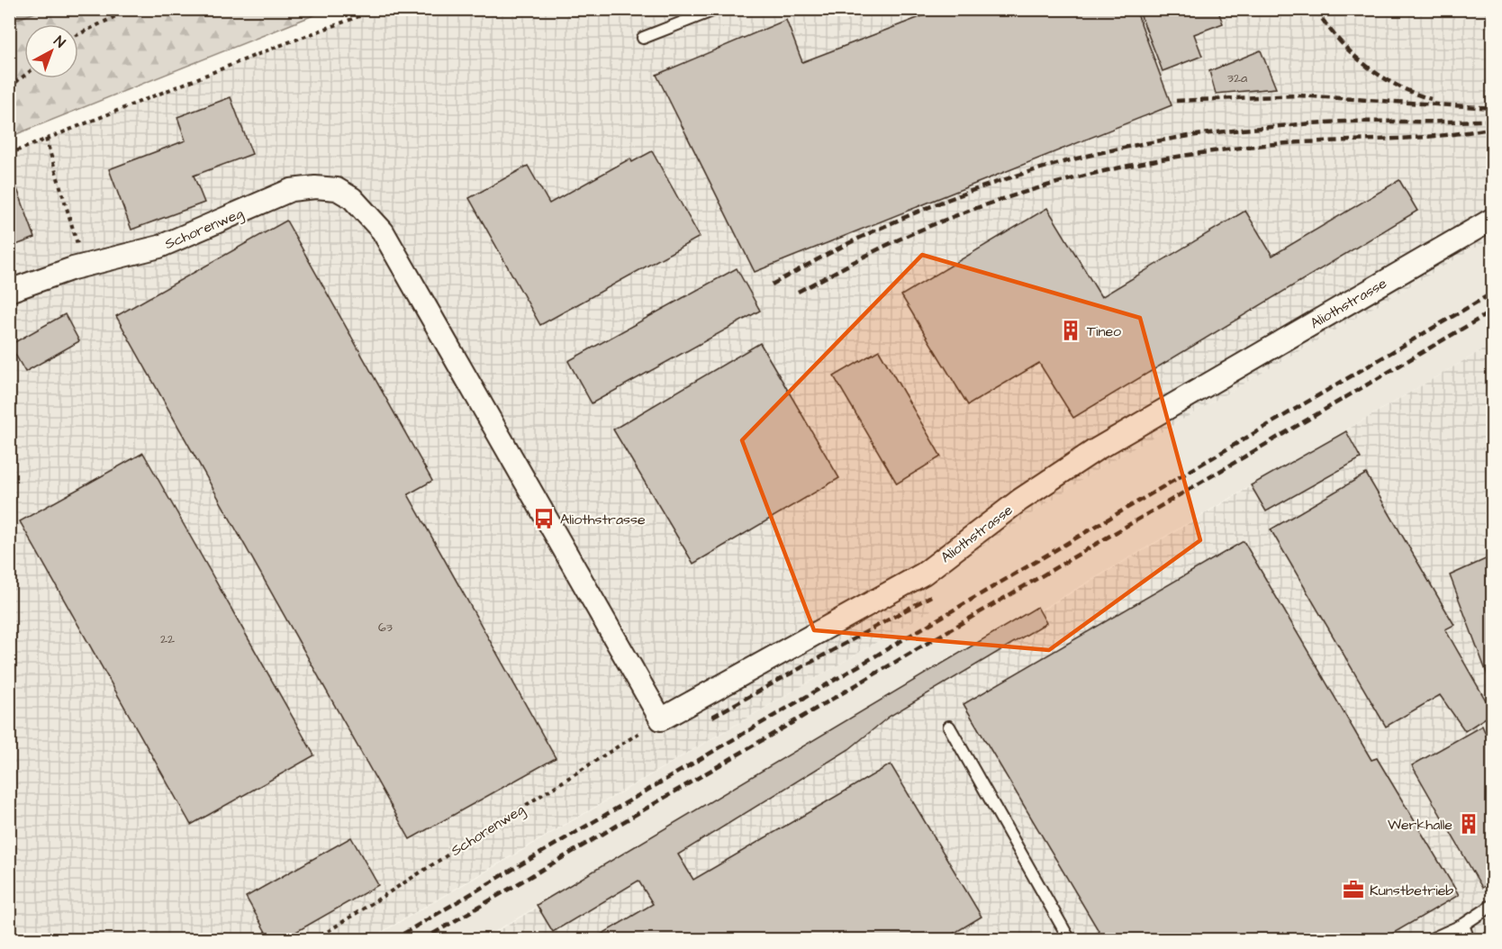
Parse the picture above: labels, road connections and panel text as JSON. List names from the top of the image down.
{
  "streets": {
    "street": ["Schorenweg", "Aliothstrasse"]
  },
  "crossings": [
    ["Schorenweg", "Aliothstrasse"]
  ],
  "places": {
    "building": ["Tineo", "Werkhalle"],
    "bus stop": ["Aliothstrasse"],
    "office": ["Kunstbetrieb"]
  },
  "house_numbers": ["32a", "63", "22"],
  "north": "top right"
}
